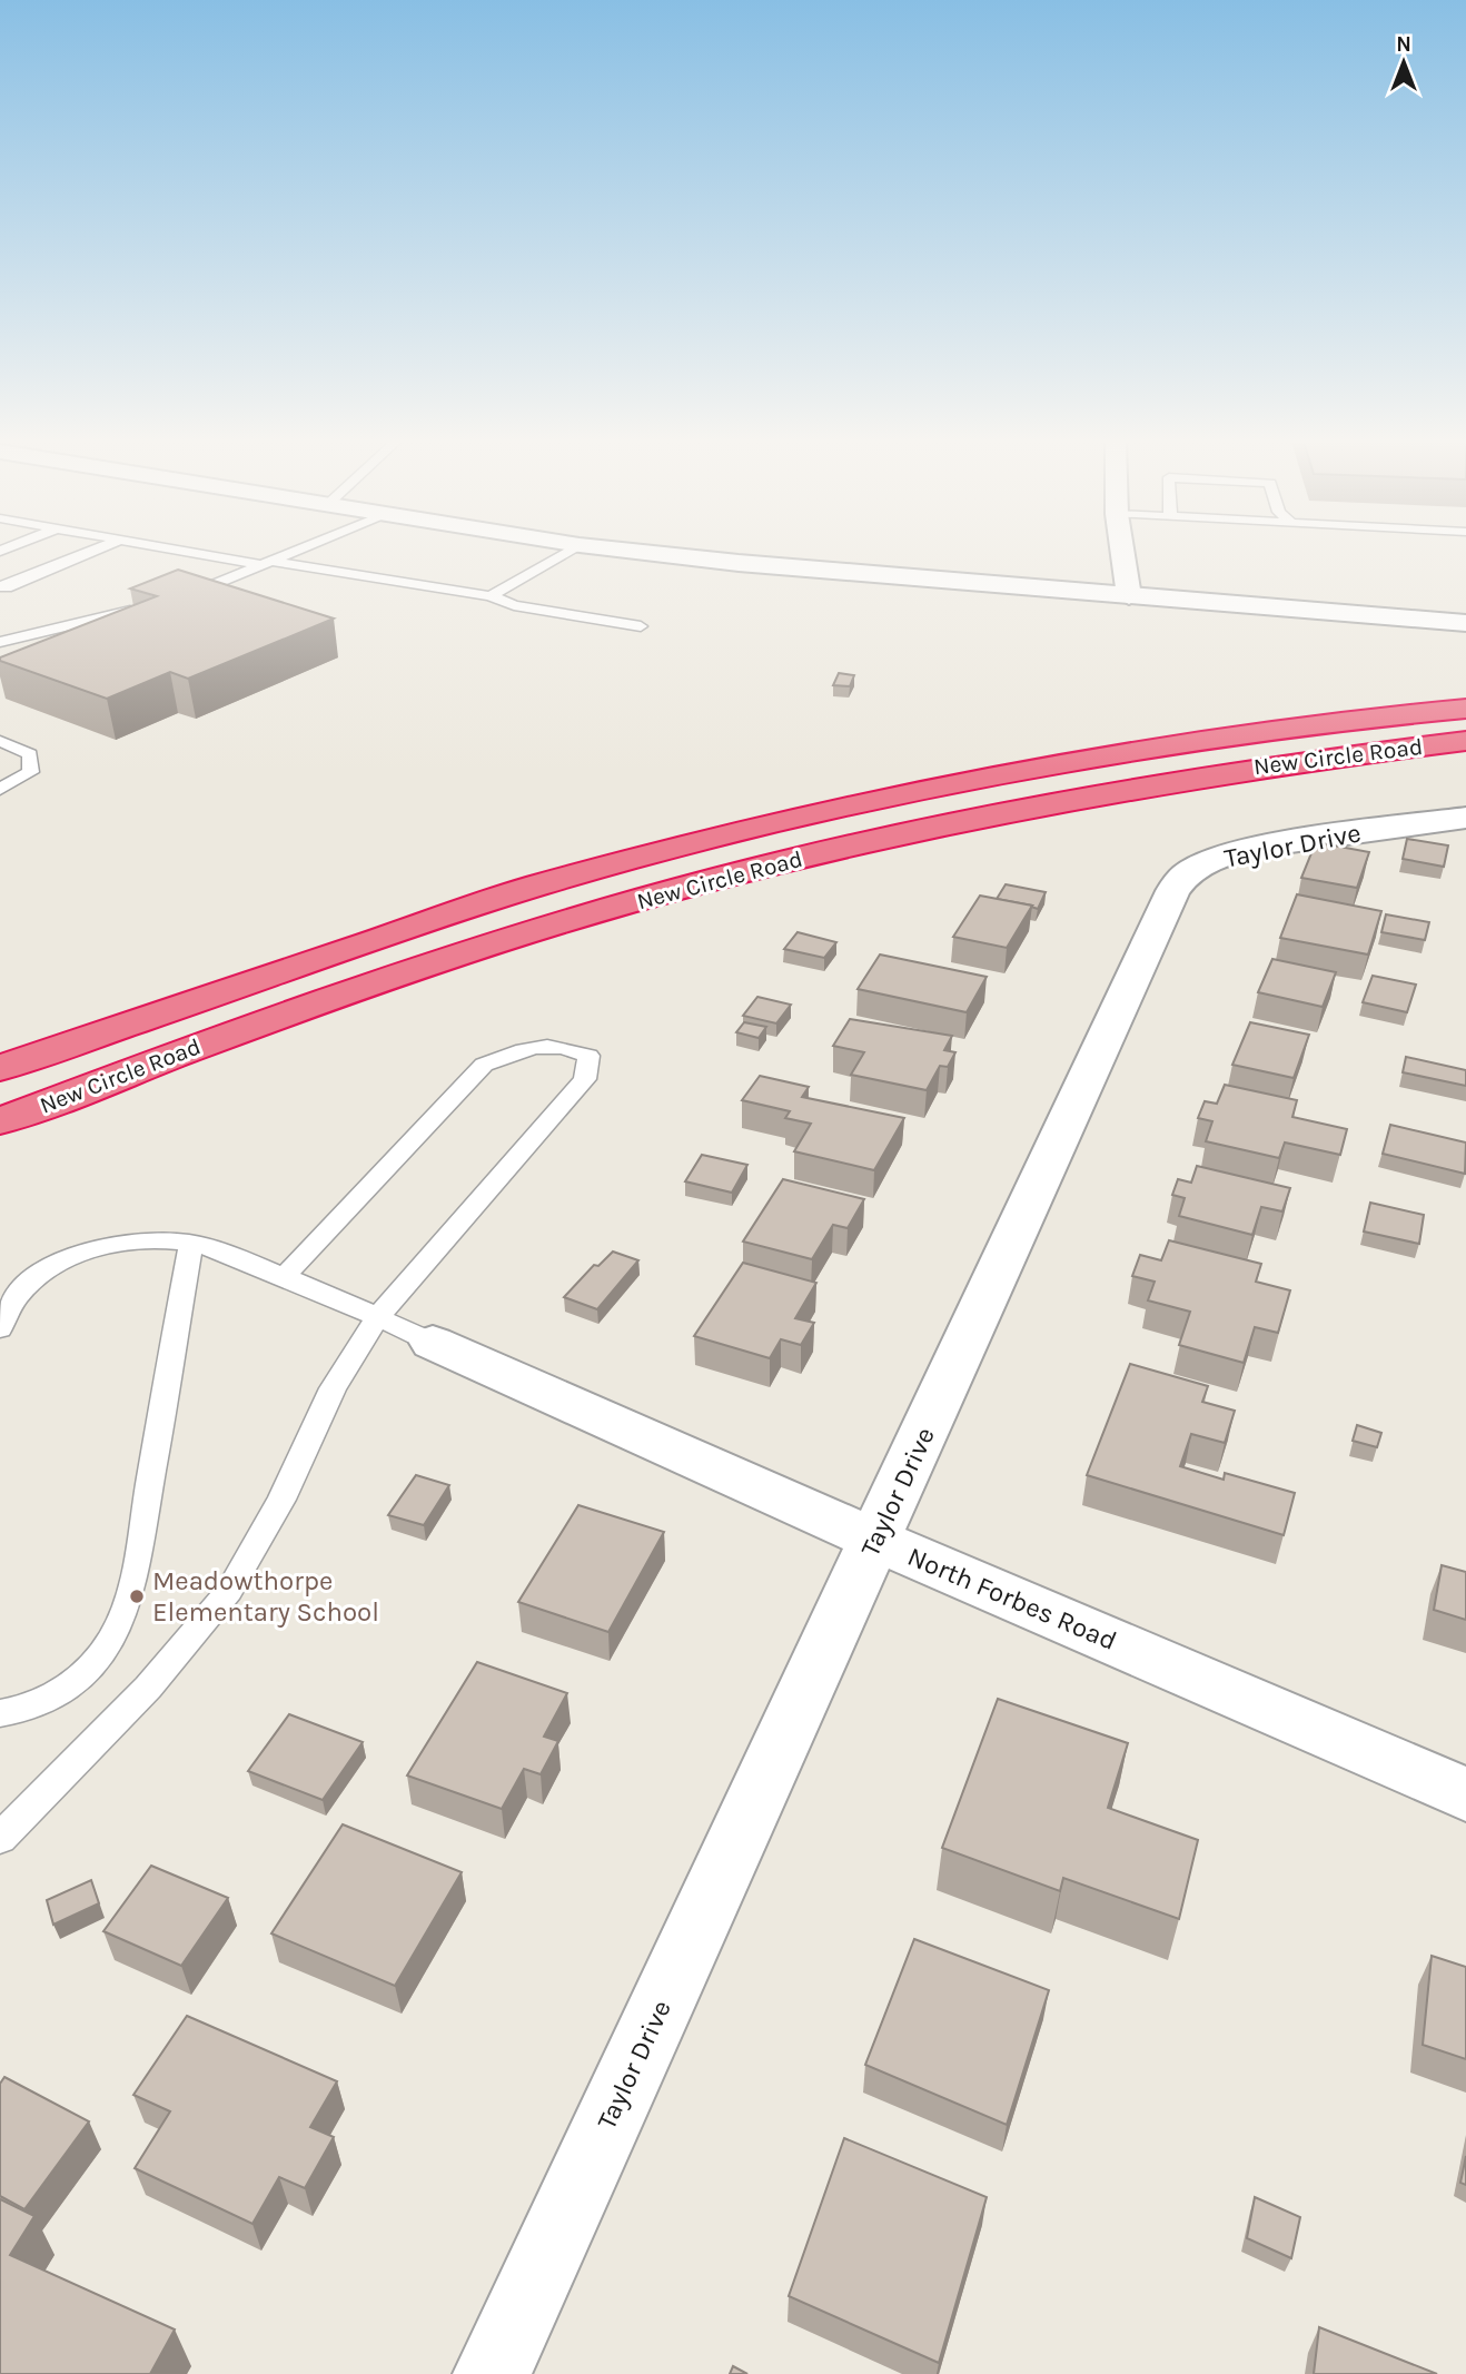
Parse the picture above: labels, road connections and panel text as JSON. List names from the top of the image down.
{
  "streets": {
    "highway": ["New Circle Road"],
    "street": ["Taylor Drive", "North Forbes Road"]
  },
  "crossings": [
    ["Taylor Drive", "North Forbes Road"]
  ],
  "places": ["Meadowthorpe Elementary School"],
  "north": "top"
}
